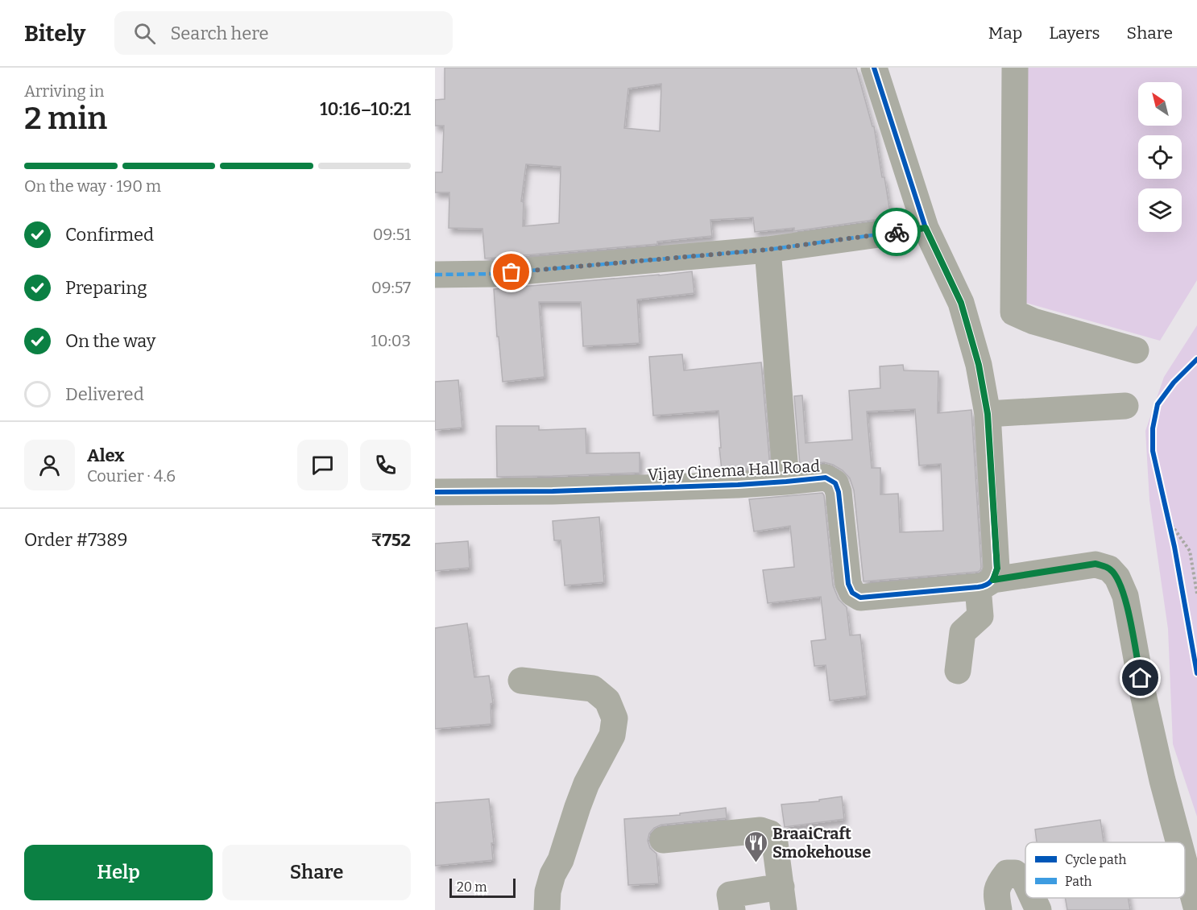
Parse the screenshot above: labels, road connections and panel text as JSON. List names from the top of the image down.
{
  "streets": {
    "street": ["Vijay Cinema Hall Road"]
  },
  "places": {
    "restaurant": ["BraaiCraft Smokehouse"]
  },
  "legend": ["Cycle path", "Path"],
  "scale_bar": "20 m",
  "north": "top left",
  "page": {
    "header": "Bitely",
    "search": "Search here",
    "nav": ["Map", "Layers", "Share"],
    "heading": ["2 min", "Arriving in", "10:16–10:21"],
    "panel": [
      "Alex",
      "Courier · 4.6",
      "Order #7389",
      "₹752"
    ],
    "bar": "On the way · 190 m",
    "list": [
      ["Confirmed", "09:51"],
      ["Preparing", "09:57"],
      ["On the way", "10:03"],
      "Delivered"
    ],
    "buttons": ["Help", "Share"],
    "scale": "20 m"
  }
}
